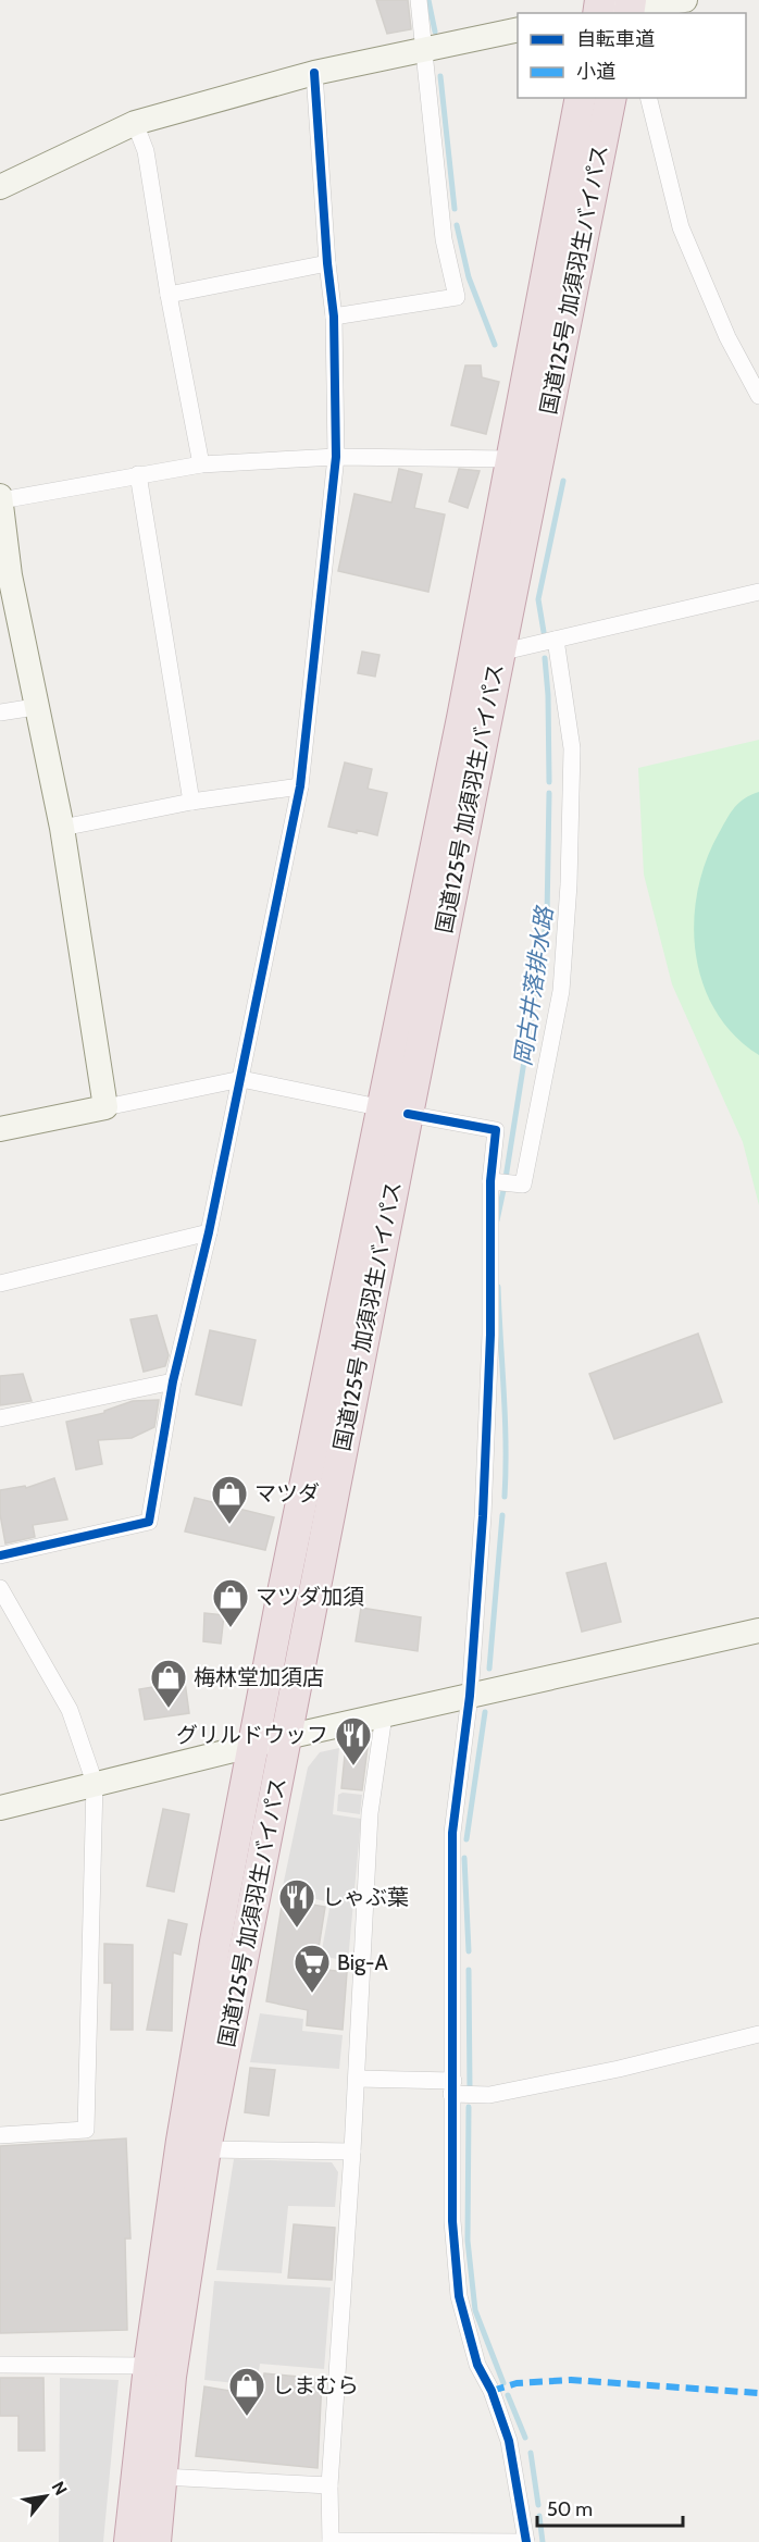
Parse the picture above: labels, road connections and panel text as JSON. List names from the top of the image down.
{
  "streets": {
    "highway": ["国道125号 加須羽生バイパス"]
  },
  "water": ["岡古井落排水路"],
  "places": {
    "shop": [
      "マツダ",
      "マツダ加須",
      "梅林堂加須店",
      "しまむら"
    ],
    "restaurant": ["グリルドウッフ", "しゃぶ葉"],
    "supermarket": ["Big-A"]
  },
  "legend": ["自転車道", "小道"],
  "scale_bar": "50 m",
  "north": "top right"
}
